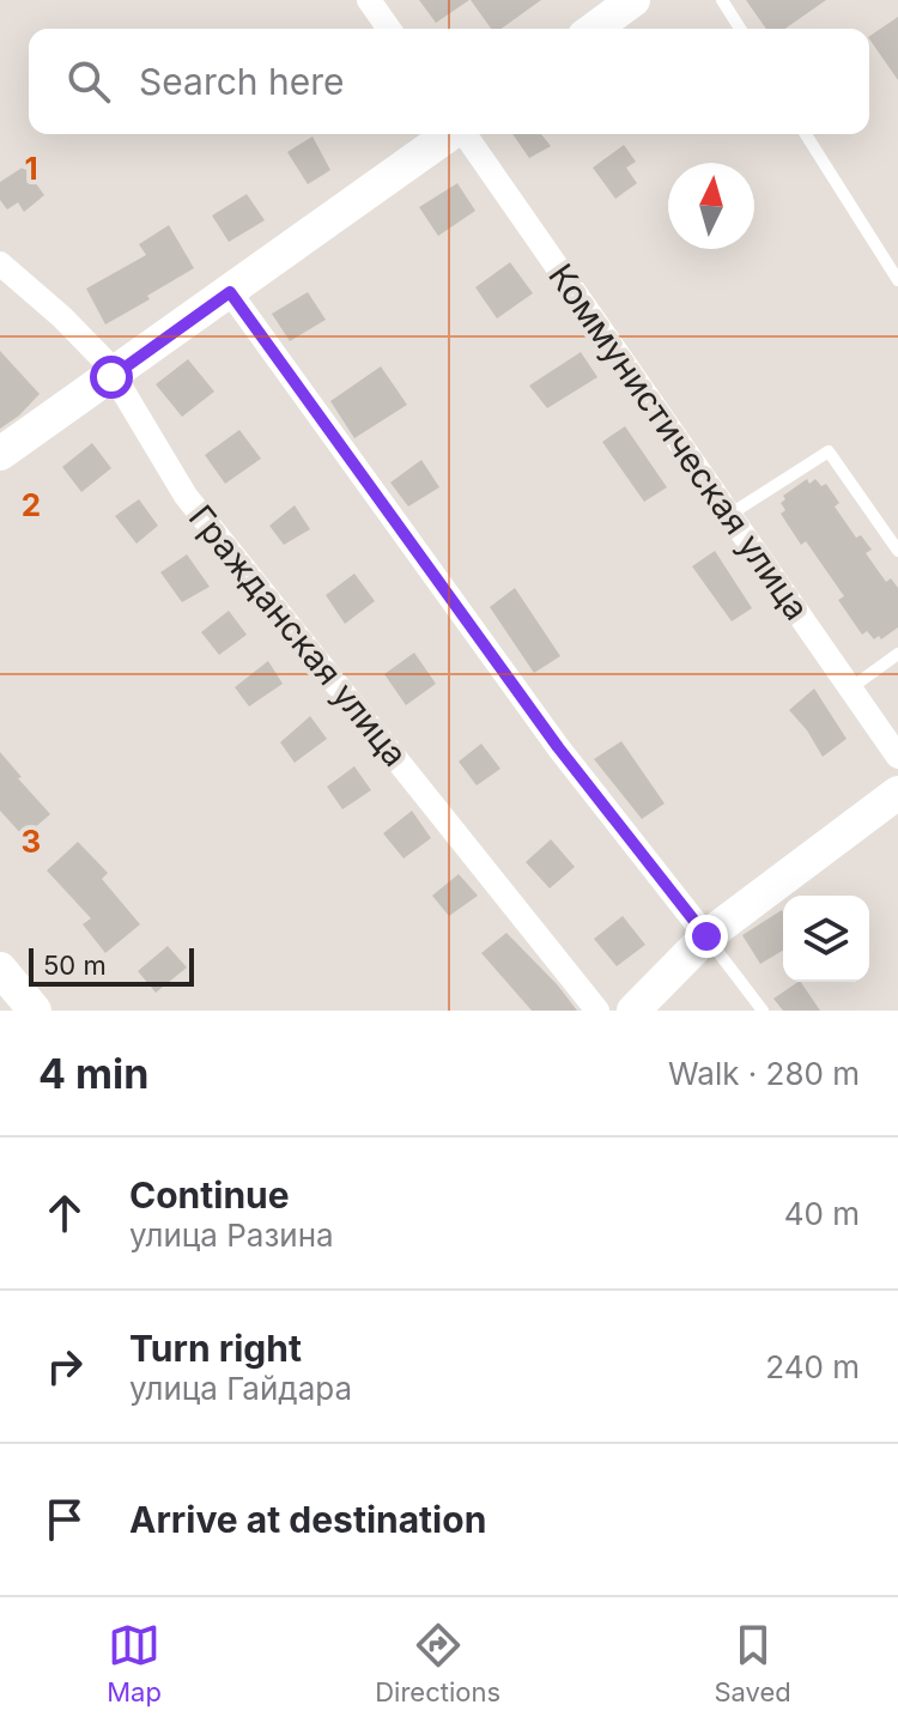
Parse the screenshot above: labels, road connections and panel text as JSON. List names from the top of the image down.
{
  "streets": {
    "street": ["Коммунистическая улица", "Гражданская улица"]
  },
  "scale_bar": "50 m",
  "north": "top",
  "page": {
    "search": "Search here",
    "scale": "50 m",
    "heading": ["4 min", "Walk · 280 m"],
    "list": [
      ["Continue", "улица Разина", "40 m"],
      ["Turn right", "улица Гайдара", "240 m"],
      "Arrive at destination"
    ],
    "nav": ["Map", "Directions", "Saved"]
  },
  "grid": {
    "rows": ["1", "2", "3"]
  }
}
